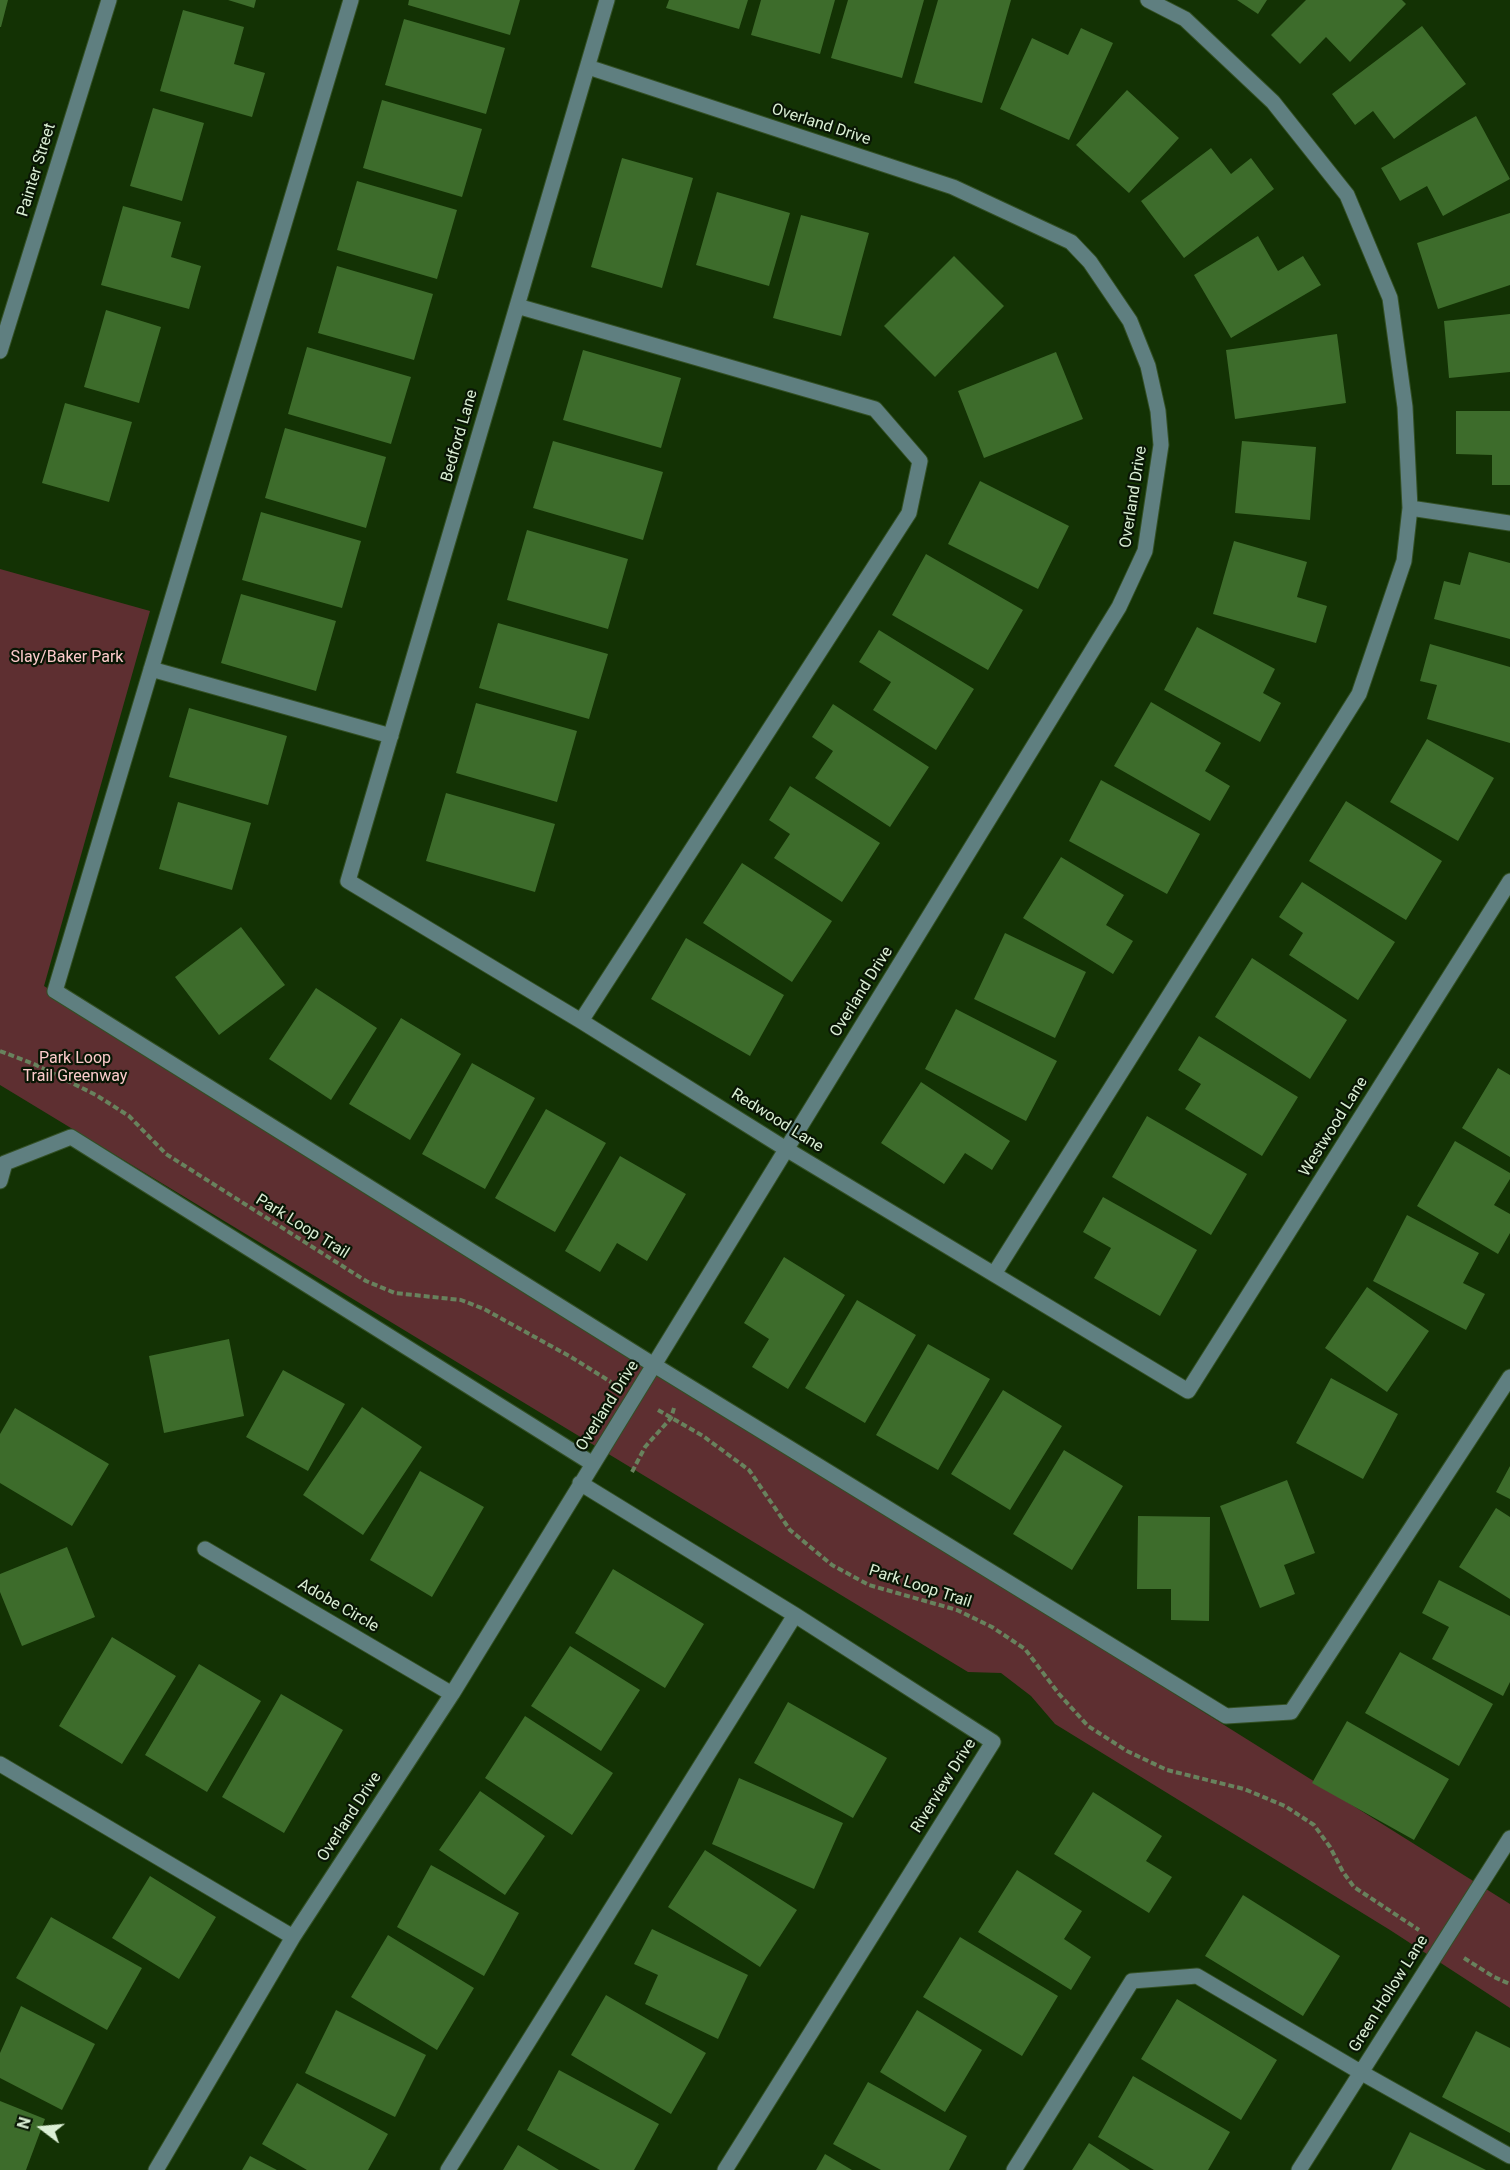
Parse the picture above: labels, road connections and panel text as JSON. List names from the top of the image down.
{
  "streets": {
    "street": [
      "Overland Drive",
      "Painter Street",
      "Bedford Lane",
      "Redwood Lane",
      "Westwood Lane",
      "Adobe Circle",
      "Riverview Drive",
      "Green Hollow Lane"
    ],
    "path": ["Park Loop Trail"]
  },
  "crossings": [
    ["Overland Drive", "Bedford Lane"],
    ["Overland Drive", "Redwood Lane"],
    ["Overland Drive", "Adobe Circle"],
    ["Overland Drive", "Riverview Drive"],
    ["Bedford Lane", "Redwood Lane"],
    ["Redwood Lane", "Westwood Lane"]
  ],
  "parks": ["Slay/Baker Park", "Park Loop Trail Greenway"],
  "north": "left"
}
